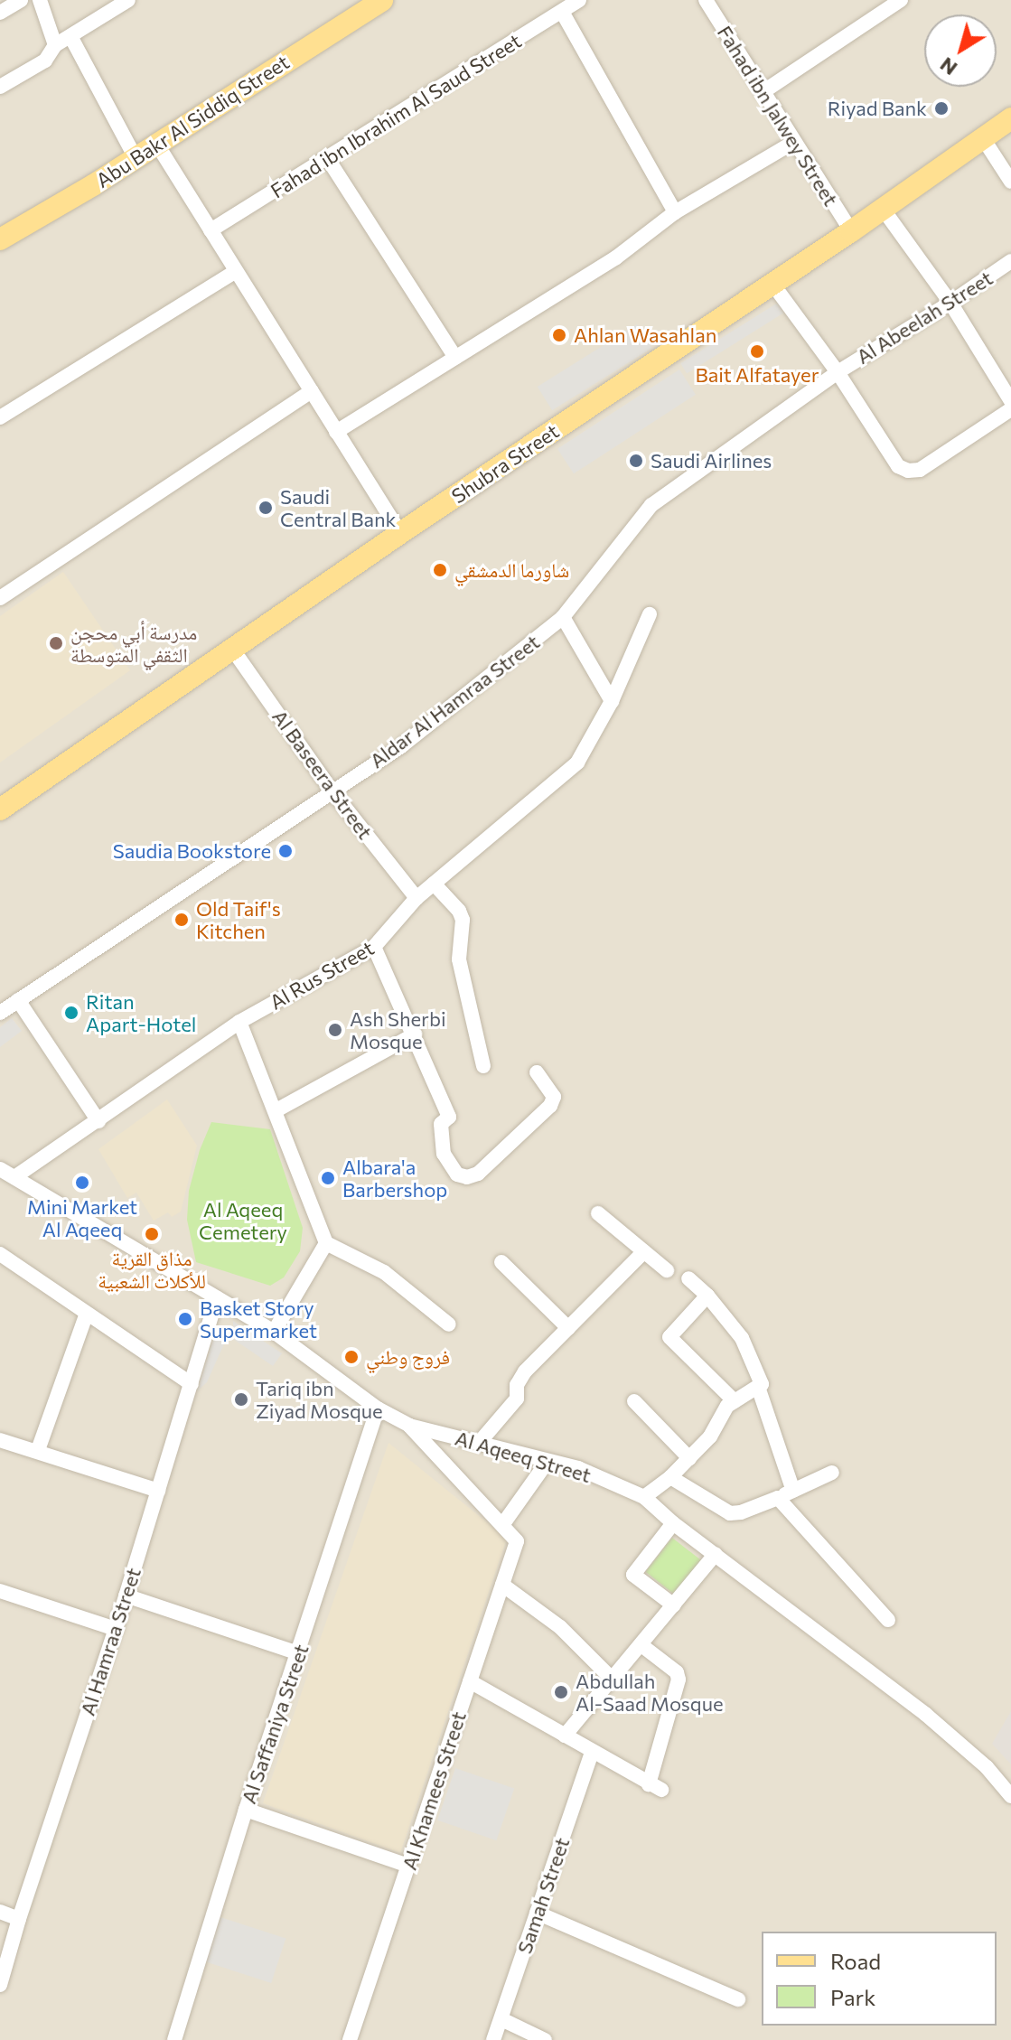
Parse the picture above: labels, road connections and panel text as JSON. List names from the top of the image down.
{
  "streets": {
    "main road": ["Abu Bakr Al Siddiq Street", "Shubra Street"],
    "street": [
      "Fahad ibn Ibrahim Al Saud Street",
      "Fahad ibn Jalwey Street",
      "Al Abeelah Street",
      "Aldar Al Hamraa Street",
      "Al Baseera Street",
      "Al Rus Street",
      "Al Aqeeq Street",
      "Al Hamraa Street",
      "Al Saffaniya Street",
      "Al Khamees Street",
      "Samah Street"
    ]
  },
  "crossings": [
    ["Fahad ibn Jalwey Street", "Shubra Street"],
    ["Al Abeelah Street", "Aldar Al Hamraa Street"],
    ["Shubra Street", "Al Baseera Street"],
    ["Aldar Al Hamraa Street", "Al Baseera Street"],
    ["Al Baseera Street", "Al Rus Street"],
    ["Al Rus Street", "Al Aqeeq Street"],
    ["Al Aqeeq Street", "Al Hamraa Street"],
    ["Al Aqeeq Street", "Al Saffaniya Street"]
  ],
  "parks": ["Al Aqeeq Cemetery"],
  "places": [
    "Riyad Bank",
    "Ahlan Wasahlan",
    "Bait Alfatayer",
    "Saudi Airlines",
    "Saudi Central Bank",
    "شاورما الدمشقي",
    "مدرسة أبي محجن الثقفي المتوسطة",
    "Saudia Bookstore",
    "Old Taif's Kitchen",
    "Ritan Apart-Hotel",
    "Ash Sherbi Mosque",
    "Albara'a Barbershop",
    "Mini Market Al Aqeeq",
    "مذاق القرية للأكلات الشعبية",
    "Basket Story Supermarket",
    "فروج وطني",
    "Tariq ibn Ziyad Mosque",
    "Abdullah Al-Saad Mosque"
  ],
  "legend": ["Road", "Park"],
  "north": "bottom left"
}
